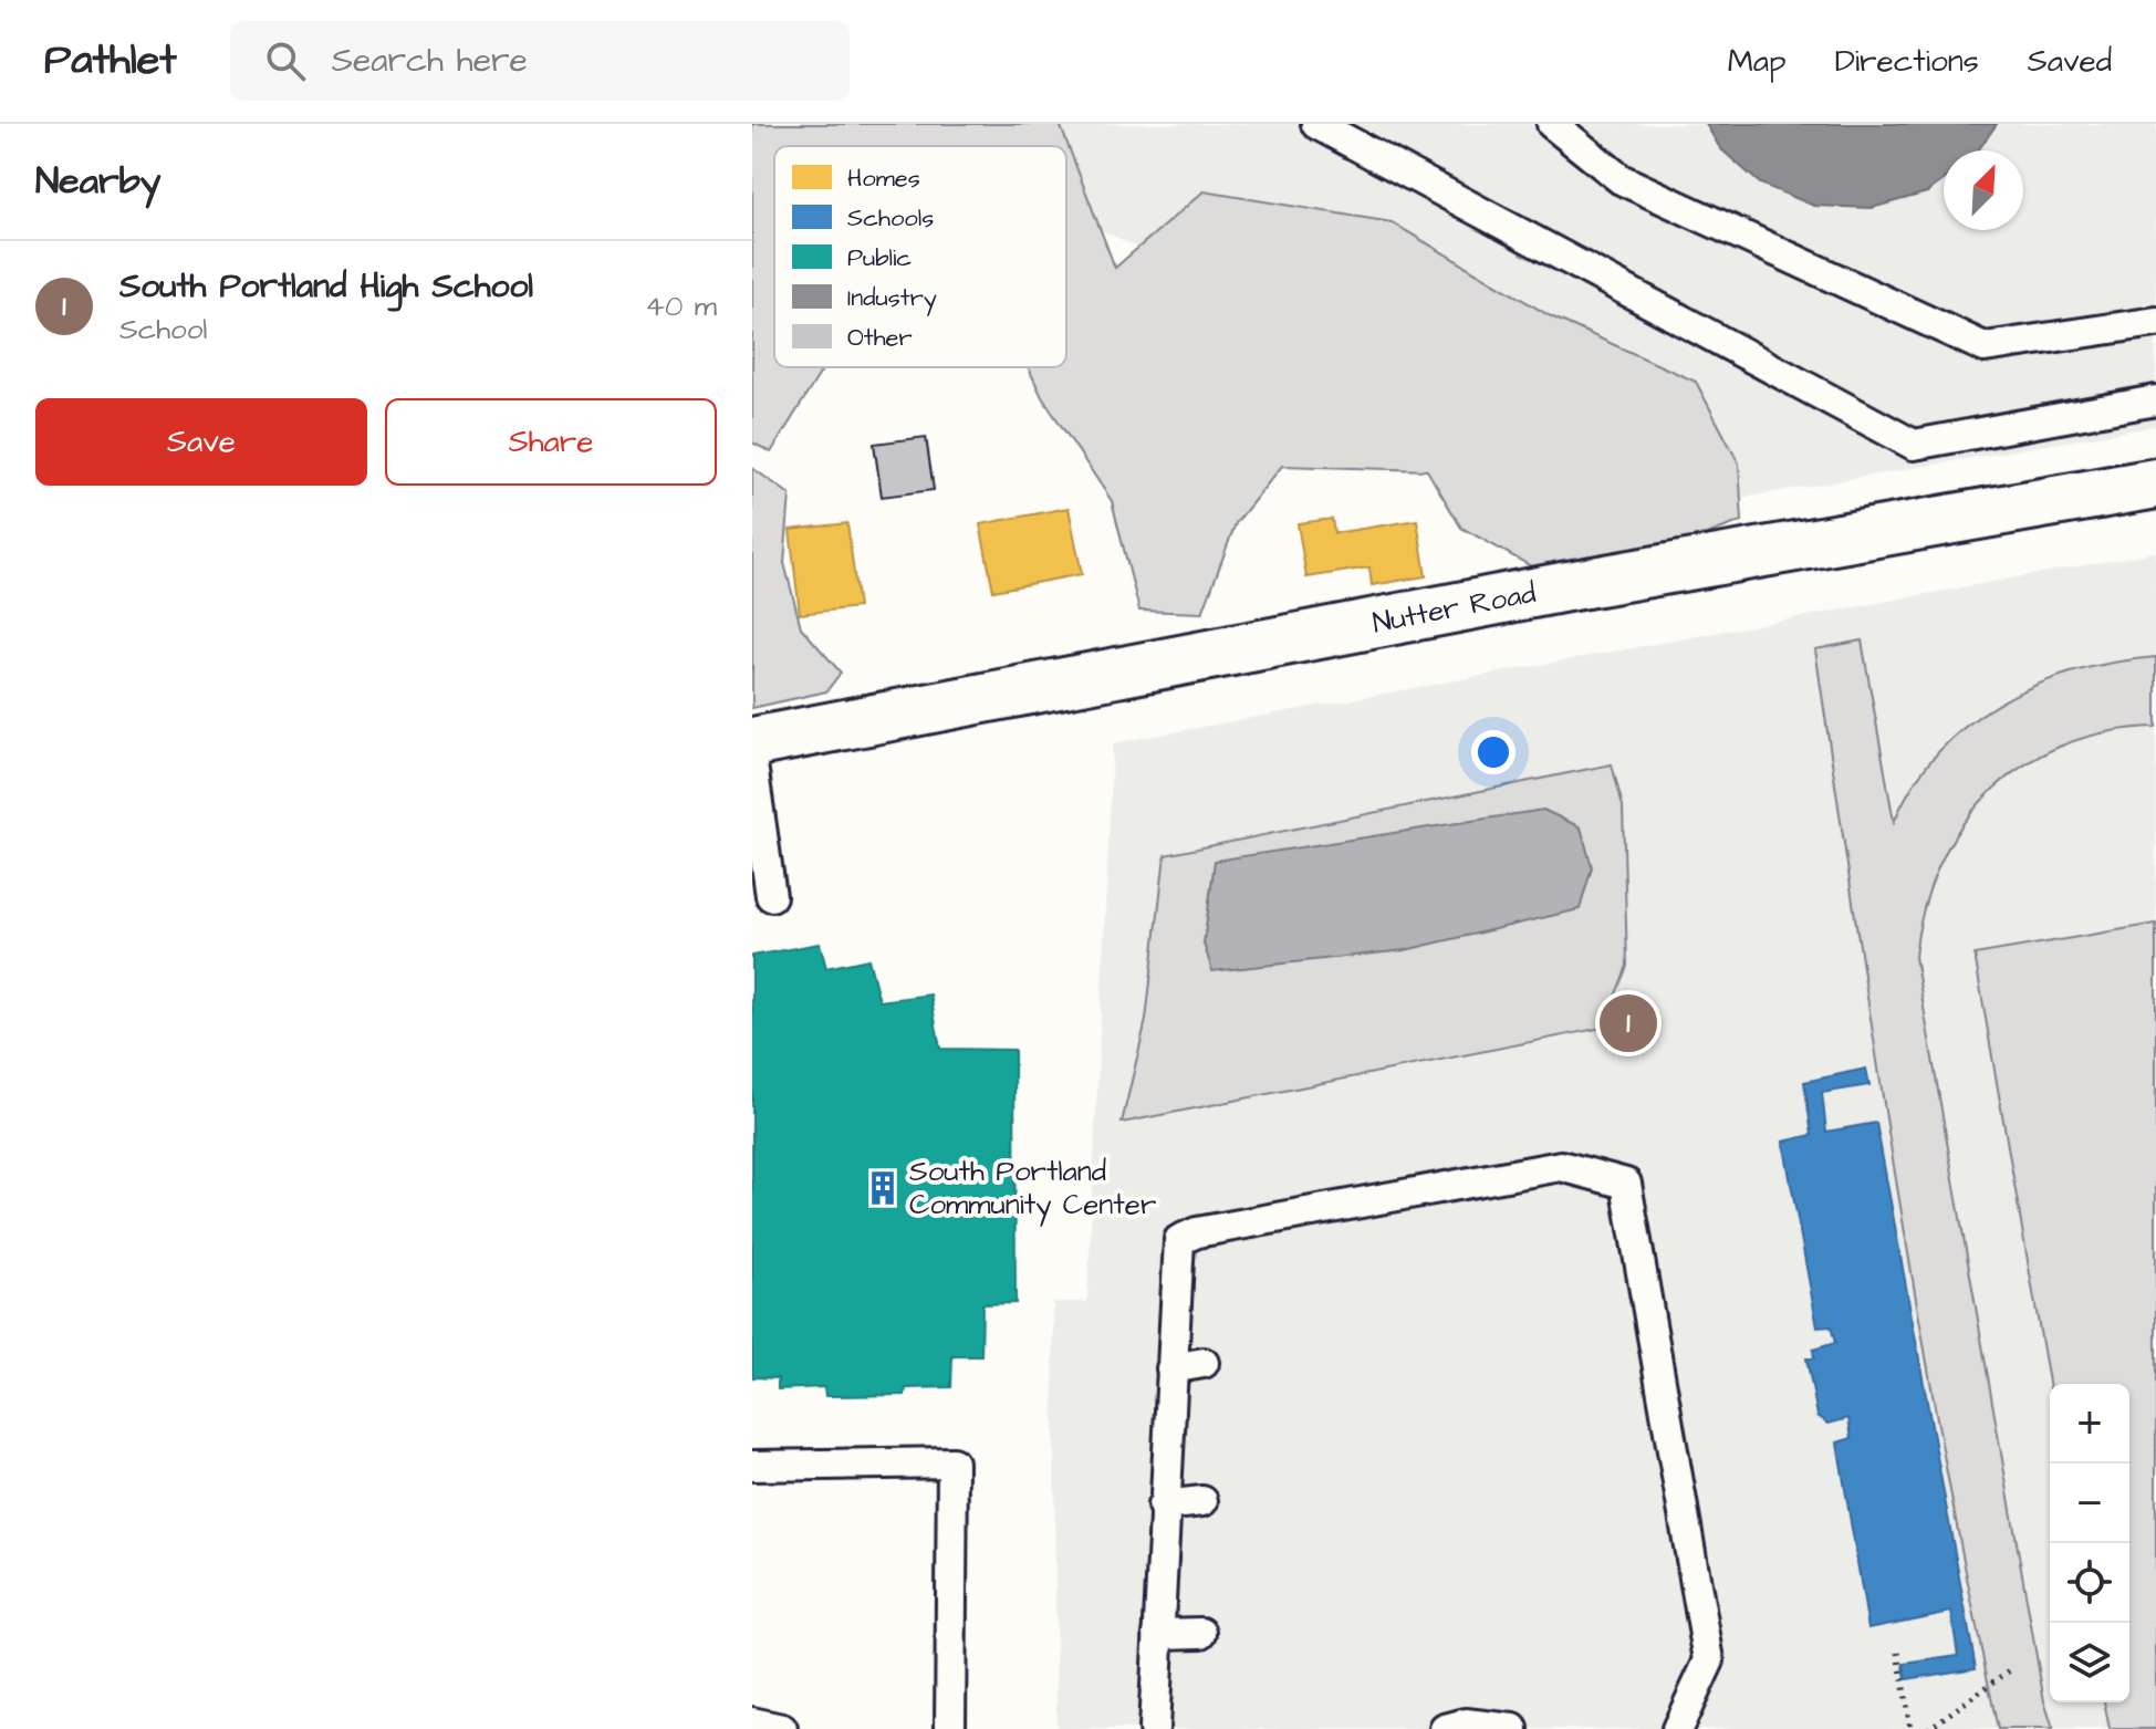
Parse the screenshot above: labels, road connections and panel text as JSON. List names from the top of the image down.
{
  "streets": {
    "street": ["Nutter Road"]
  },
  "places": {
    "building": ["South Portland Community Center"]
  },
  "legend": [
    "Homes",
    "Schools",
    "Public",
    "Industry",
    "Other"
  ],
  "north": "top right",
  "page": {
    "header": "Pathlet",
    "search": "Search here",
    "nav": ["Map", "Directions", "Saved"],
    "heading": "Nearby",
    "list": [
      {
        "mark": "1",
        "name": "South Portland High School",
        "note": "School",
        "value": "40 m"
      }
    ],
    "buttons": ["Save", "Share"],
    "pins": "1",
    "map_buttons": ["+", "−"]
  }
}
